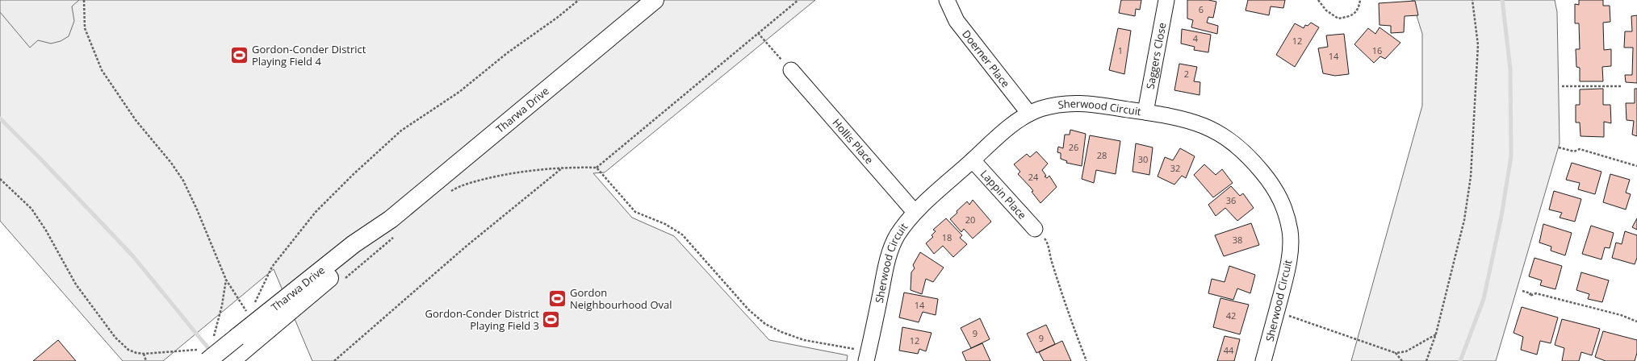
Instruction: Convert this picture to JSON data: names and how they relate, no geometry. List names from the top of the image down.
{
  "streets": {
    "main road": ["Tharwa Drive"],
    "street": [
      "Saggers Close",
      "Doerner Place",
      "Sherwood Circuit",
      "Hollis Place",
      "Lappin Place"
    ]
  },
  "crossings": [
    ["Saggers Close", "Sherwood Circuit"],
    ["Doerner Place", "Sherwood Circuit"],
    ["Sherwood Circuit", "Hollis Place"],
    ["Sherwood Circuit", "Lappin Place"]
  ],
  "places": {
    "sports": ["Gordon-Conder District Playing Field 4", "Gordon Neighbourhood Oval", "Gordon-Conder District Playing Field 3"]
  },
  "house_numbers": [
    "6",
    "4",
    "12",
    "1",
    "16",
    "14",
    "2",
    "26",
    "28",
    "30",
    "32",
    "24",
    "36",
    "20",
    "18",
    "38",
    "14",
    "42",
    "9",
    "9",
    "12",
    "44"
  ]
}
